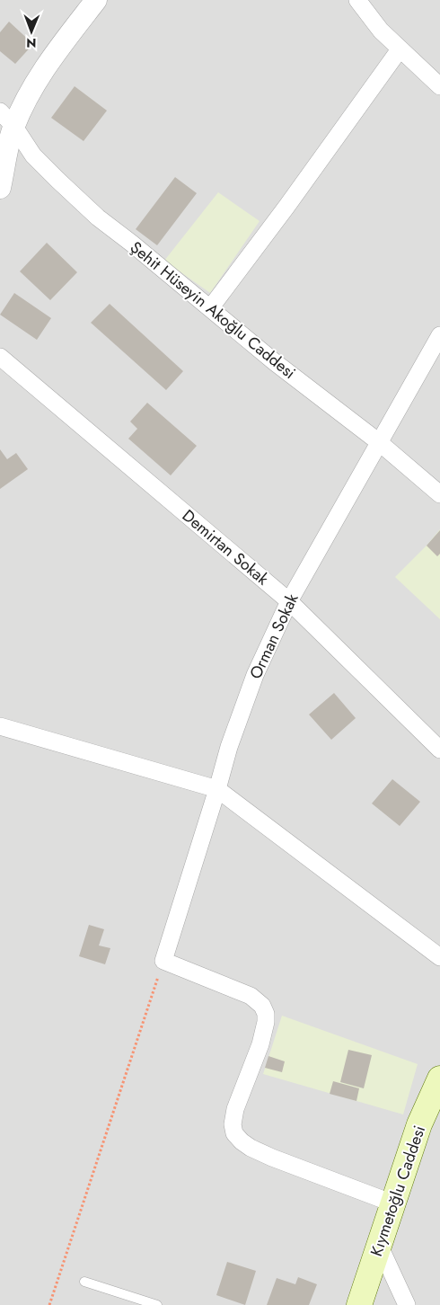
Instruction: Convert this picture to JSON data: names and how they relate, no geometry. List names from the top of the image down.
{
  "streets": {
    "main road": ["Kıymetoğlu Caddesi"],
    "street": ["Şehit Hüseyin Akoğlu Caddesi", "Demirtan Sokak", "Orman Sokak"]
  },
  "crossings": [
    ["Şehit Hüseyin Akoğlu Caddesi", "Orman Sokak"],
    ["Demirtan Sokak", "Orman Sokak"]
  ],
  "north": "bottom"
}
